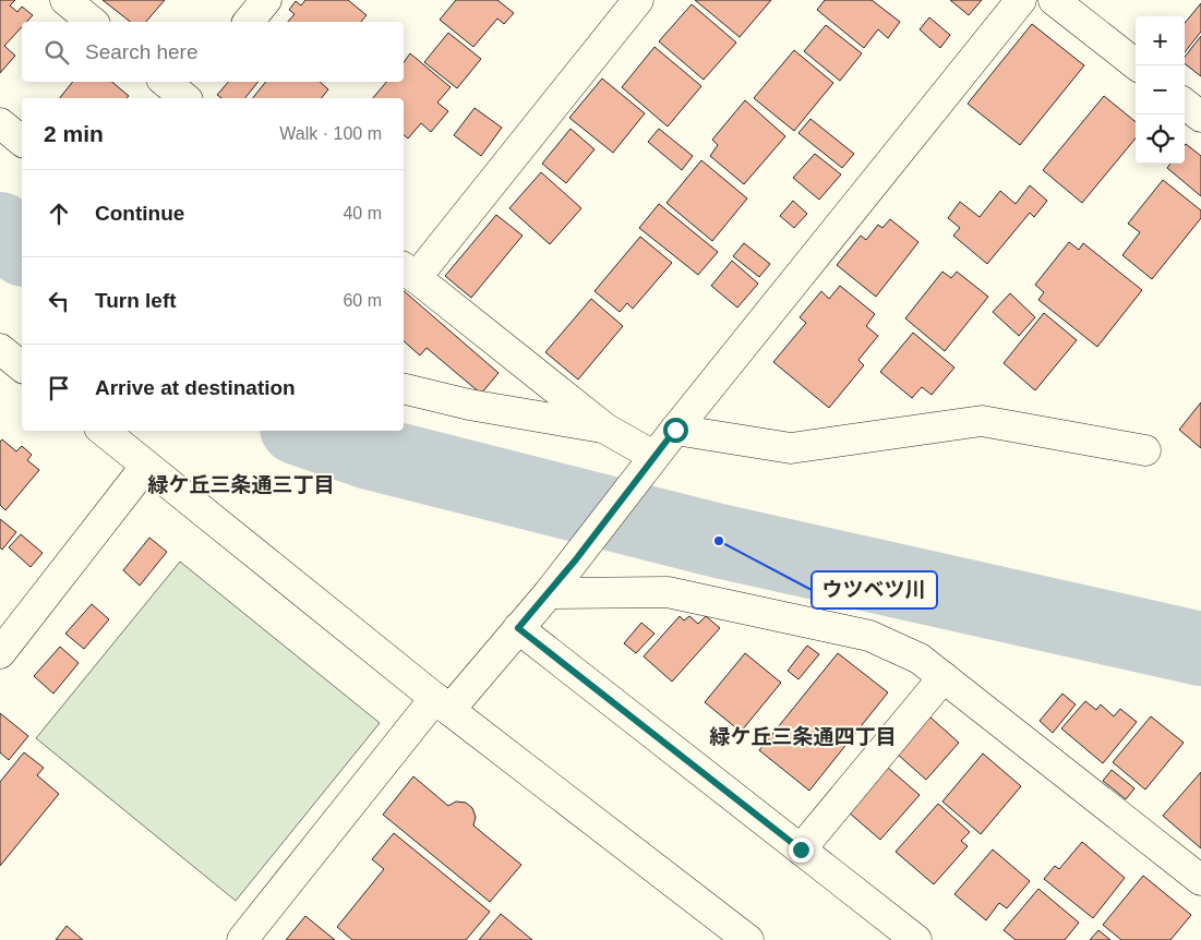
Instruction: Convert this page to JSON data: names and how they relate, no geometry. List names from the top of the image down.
{
  "districts": ["緑ケ丘三条通三丁目", "緑ケ丘三条通四丁目"],
  "places": ["ウツベツ川"],
  "page": {
    "map_buttons": ["+", "−"],
    "search": "Search here",
    "heading": ["2 min", "Walk · 100 m"],
    "list": [
      ["Continue", "40 m"],
      ["Turn left", "60 m"],
      "Arrive at destination"
    ]
  }
}
